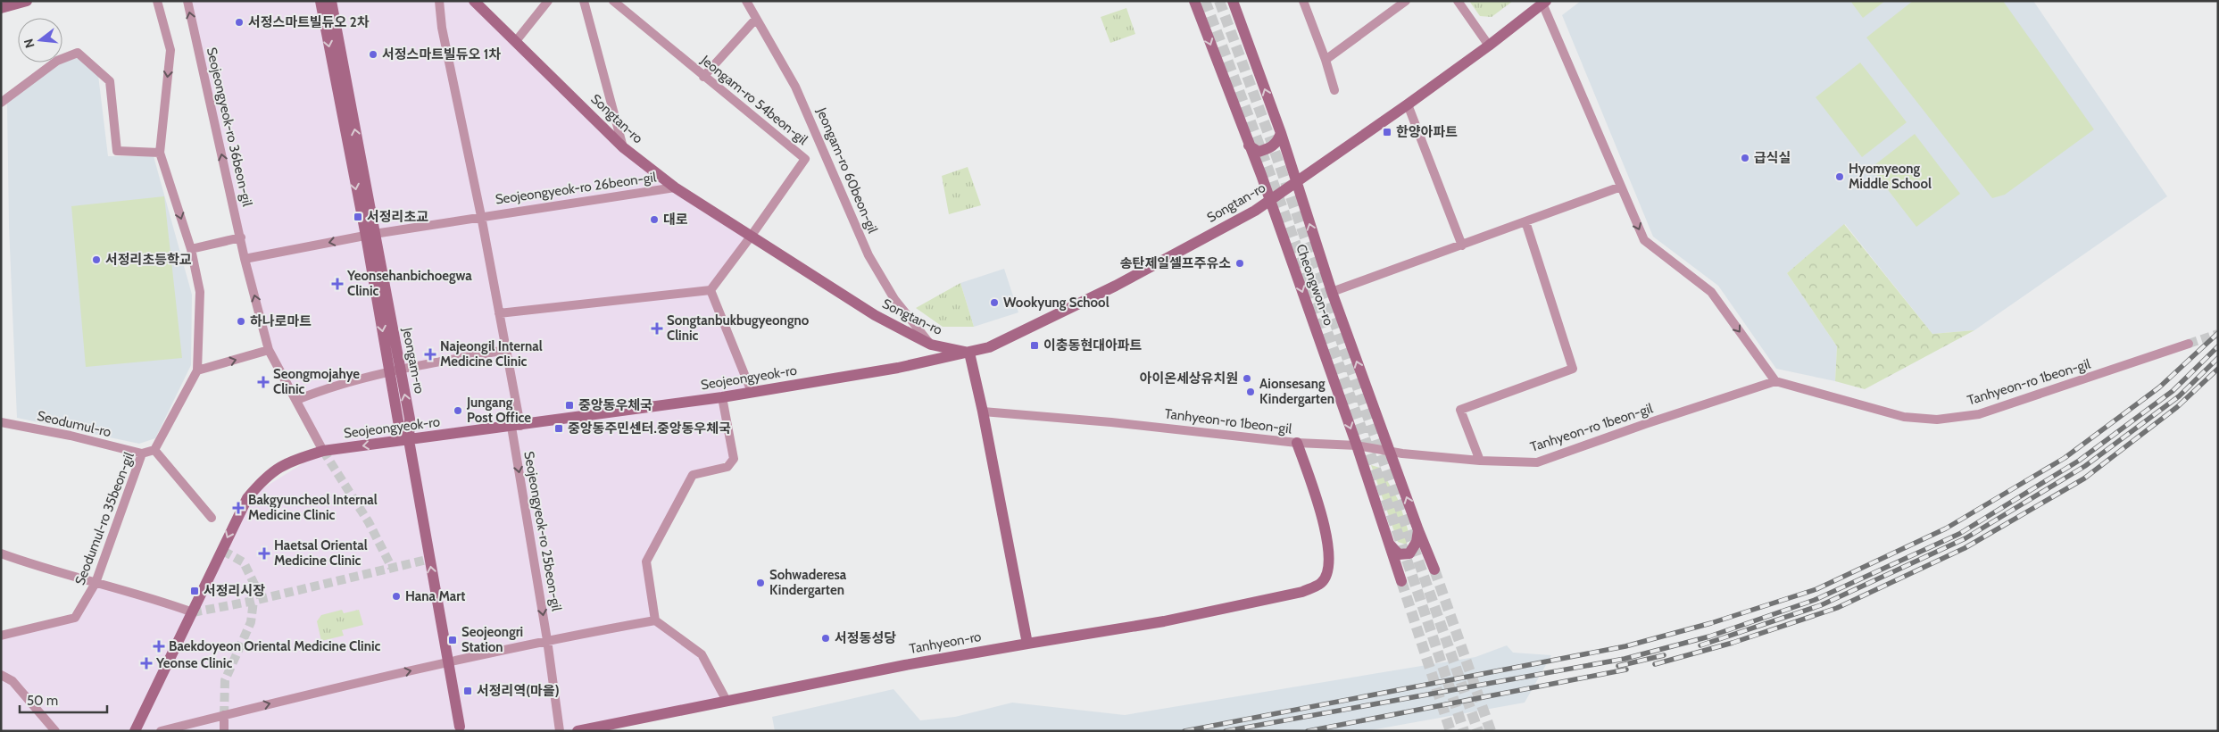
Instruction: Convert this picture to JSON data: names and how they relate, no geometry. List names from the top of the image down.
{
  "streets": {
    "street": [
      "Jeongam-ro 54beon-gil",
      "Songtan-ro",
      "Seojeongyeok-ro 36beon-gil",
      "Jeongam-ro 60beon-gil",
      "Seojeongyeok-ro 26beon-gil",
      "Cheongwon-ro",
      "Jeongam-ro",
      "Seojeongyeok-ro",
      "Tanhyeon-ro 1beon-gil",
      "Seodumul-ro",
      "Seodumul-ro 35beon-gil",
      "Seojeongyeok-ro 25beon-gil",
      "Tanhyeon-ro"
    ]
  },
  "crossings": [
    ["Jeongam-ro 54beon-gil", "Songtan-ro"],
    ["Songtan-ro", "Jeongam-ro 60beon-gil"],
    ["Songtan-ro", "Seojeongyeok-ro 26beon-gil"],
    ["Songtan-ro", "Cheongwon-ro"],
    ["Songtan-ro", "Seojeongyeok-ro"],
    ["Seojeongyeok-ro 36beon-gil", "Seojeongyeok-ro"],
    ["Seojeongyeok-ro 26beon-gil", "Jeongam-ro"],
    ["Seojeongyeok-ro 26beon-gil", "Seojeongyeok-ro"],
    ["Seojeongyeok-ro 26beon-gil", "Seojeongyeok-ro 25beon-gil"],
    ["Cheongwon-ro", "Tanhyeon-ro 1beon-gil"],
    ["Jeongam-ro", "Seojeongyeok-ro"],
    ["Seojeongyeok-ro", "Seojeongyeok-ro 25beon-gil"],
    ["Tanhyeon-ro 1beon-gil", "Tanhyeon-ro"],
    ["Seodumul-ro", "Seodumul-ro 35beon-gil"]
  ],
  "one_way": ["Seojeongyeok-ro 36beon-gil", "Seojeongyeok-ro 25beon-gil"],
  "places": {
    "other": [
      "서정스마트빌듀오 2차",
      "서정스마트빌듀오 1차",
      "급식실",
      "Hyomyeong Middle School",
      "대로",
      "서정리초등학교",
      "송탄제일셀프주유소",
      "Wookyung School",
      "하나로마트",
      "아이온세상유치원",
      "Aionsesang Kindergarten",
      "Jungang Post Office",
      "Sohwaderesa Kindergarten",
      "Hana Mart",
      "서정동성당"
    ],
    "transit": [
      "한양아파트",
      "서정리초교",
      "이충동현대아파트",
      "중앙동우체국",
      "중앙동주민센터.중앙동우체국",
      "서정리시장",
      "Seojeongri Station",
      "서정리역(마을)"
    ],
    "health": [
      "Yeonsehanbichoegwa Clinic",
      "Songtanbukbugyeongno Clinic",
      "Najeongil Internal Medicine Clinic",
      "Seongmojahye Clinic",
      "Bakgyuncheol Internal Medicine Clinic",
      "Haetsal Oriental Medicine Clinic",
      "Baekdoyeon Oriental Medicine Clinic",
      "Yeonse Clinic"
    ]
  },
  "scale_bar": "50 m",
  "north": "left"
}
